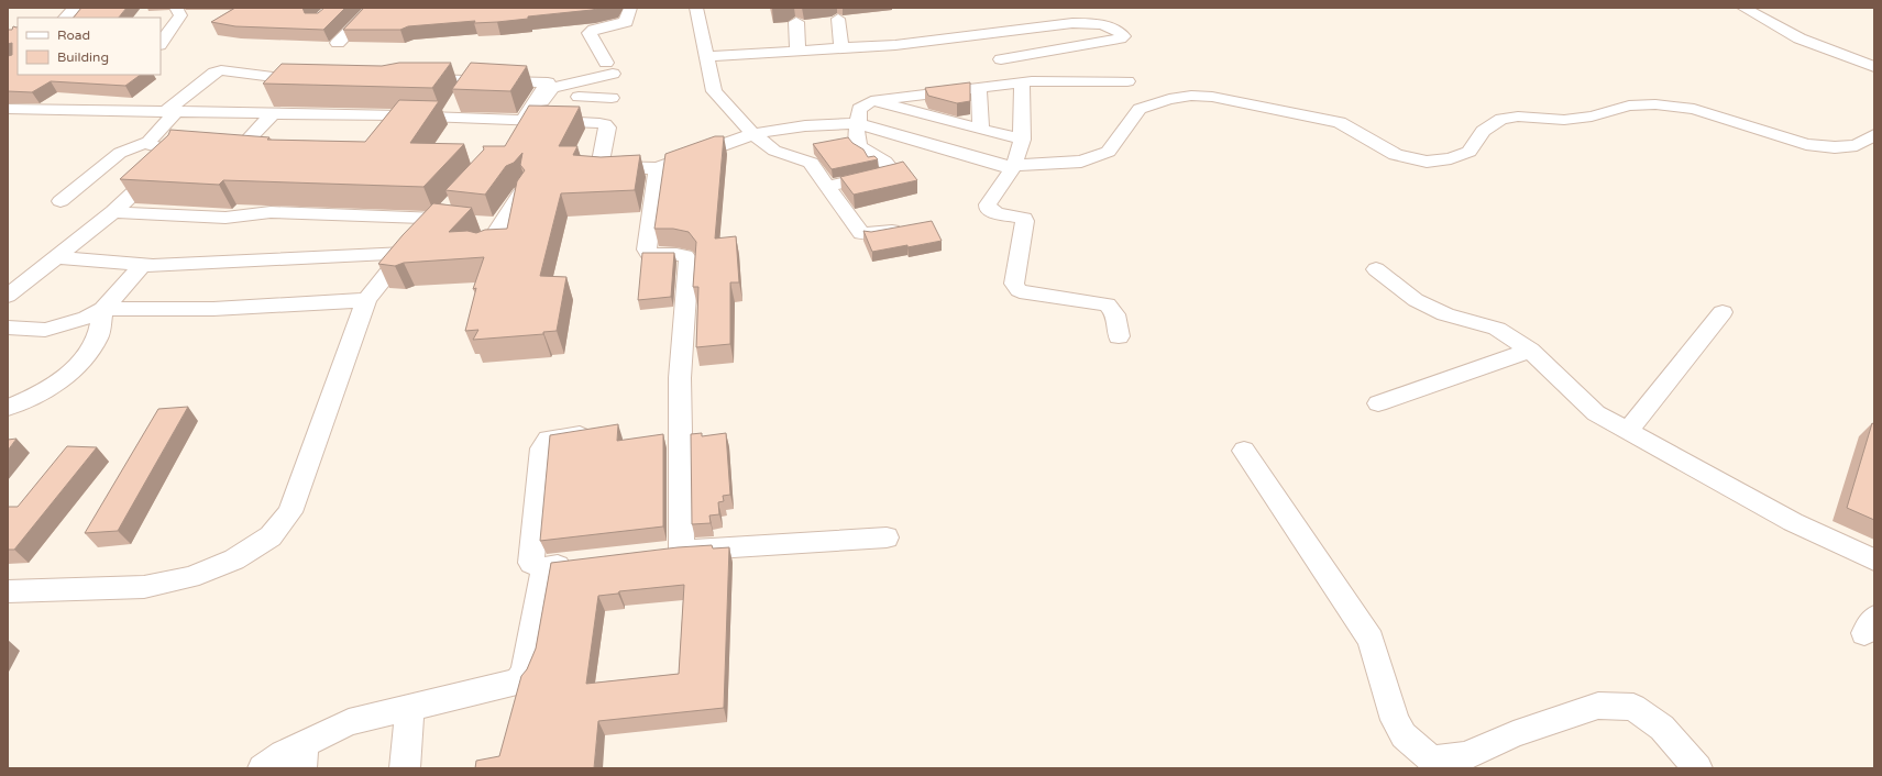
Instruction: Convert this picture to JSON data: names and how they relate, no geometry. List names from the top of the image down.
{
  "legend": ["Road", "Building"]
}
